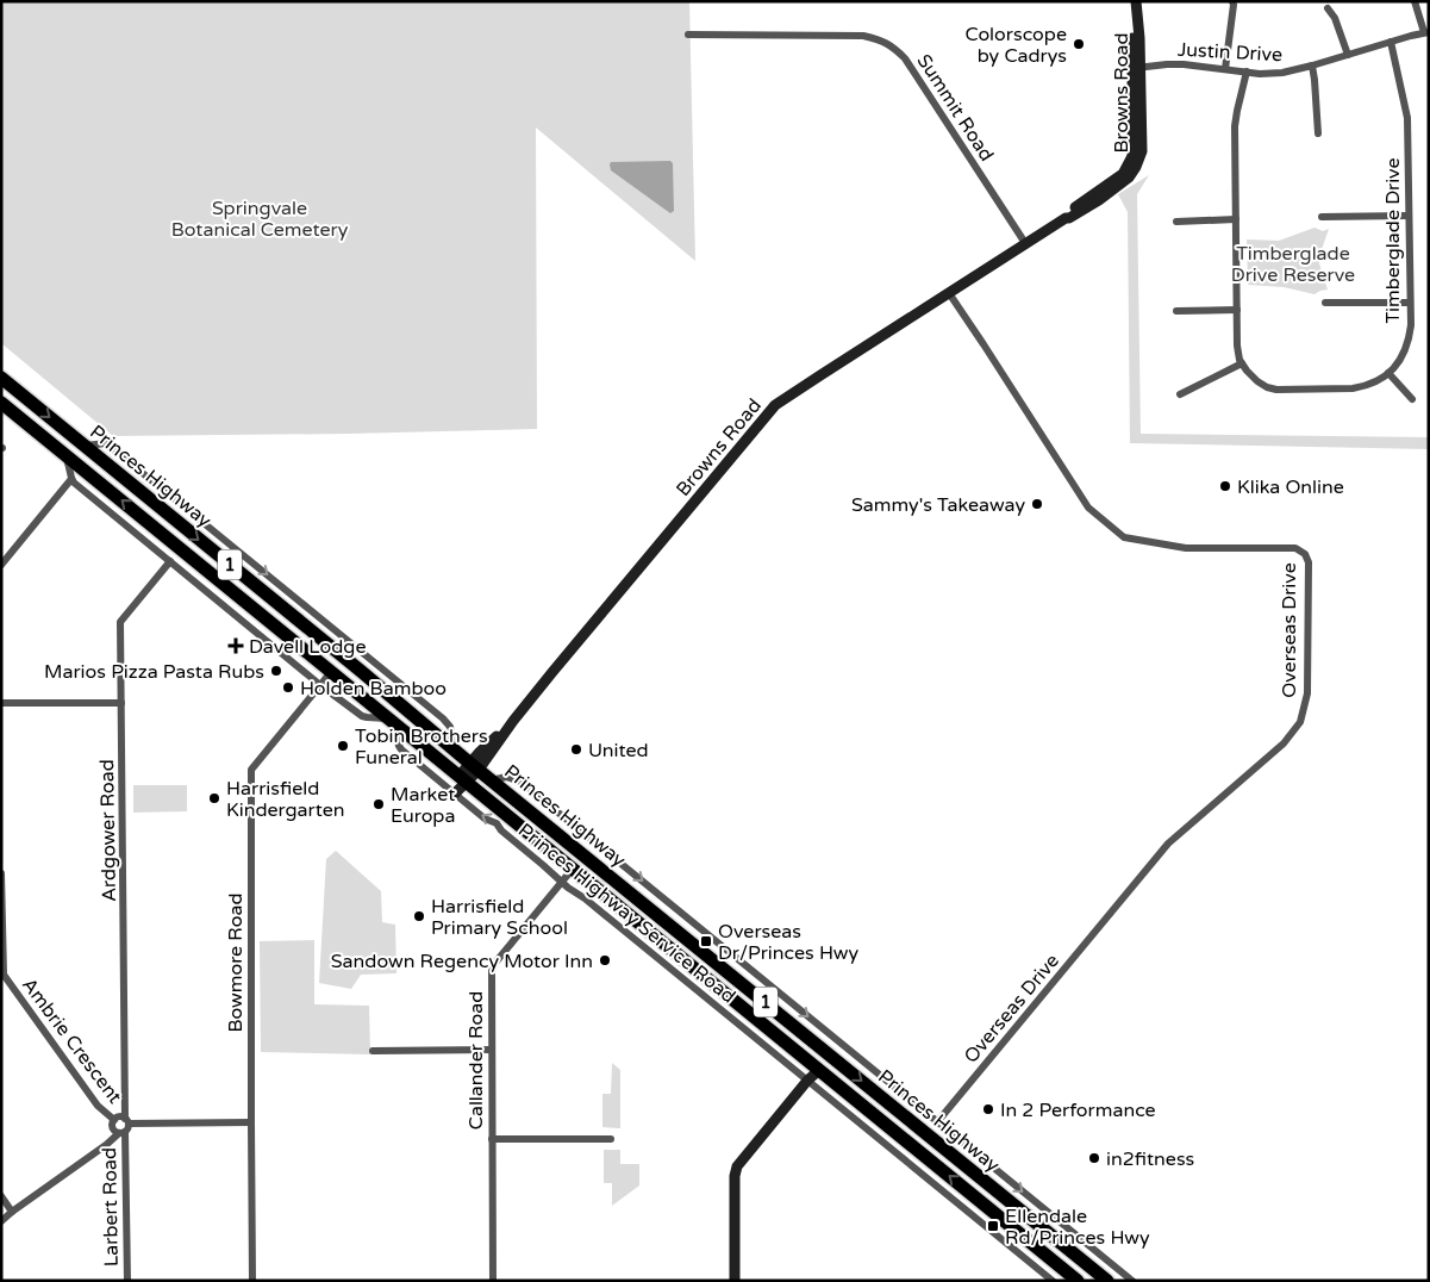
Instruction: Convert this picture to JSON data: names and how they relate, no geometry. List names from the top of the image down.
{
  "streets": {
    "highway": ["Princes Highway", "1"],
    "street": [
      "Justin Drive",
      "Browns Road",
      "Summit Road",
      "Timberglade Drive",
      "Overseas Drive",
      "Ardgower Road",
      "Princes Highway Service Road",
      "Bowmore Road",
      "Ambrie Crescent",
      "Callander Road",
      "Larbert Road"
    ]
  },
  "crossings": [
    ["Justin Drive", "Browns Road"],
    ["Justin Drive", "Timberglade Drive"],
    ["Browns Road", "Summit Road"],
    ["Browns Road", "Princes Highway"],
    ["Browns Road", "Overseas Drive"],
    ["Browns Road", "Princes Highway Service Road"],
    ["Princes Highway", "Princes Highway Service Road"],
    ["Princes Highway", "Bowmore Road"],
    ["Princes Highway", "Callander Road"],
    ["Overseas Drive", "Princes Highway Service Road"],
    ["Ardgower Road", "Ambrie Crescent"],
    ["Ardgower Road", "Larbert Road"],
    ["Princes Highway Service Road", "Callander Road"],
    ["Ambrie Crescent", "Larbert Road"]
  ],
  "parks": ["Springvale Botanical Cemetery", "Timberglade Drive Reserve"],
  "places": {
    "other": [
      "Colorscope by Cadrys",
      "Klika Online",
      "Sammy's Takeaway",
      "Marios Pizza Pasta Rubs",
      "Holden Bamboo",
      "Tobin Brothers Funeral",
      "United",
      "Harrisfield Kindergarten",
      "Market Europa",
      "Harrisfield Primary School",
      "Sandown Regency Motor Inn",
      "In 2 Performance",
      "in2fitness"
    ],
    "health": ["Davell Lodge"],
    "transit": ["Overseas Dr/Princes Hwy", "Ellendale Rd/Princes Hwy"]
  }
}
